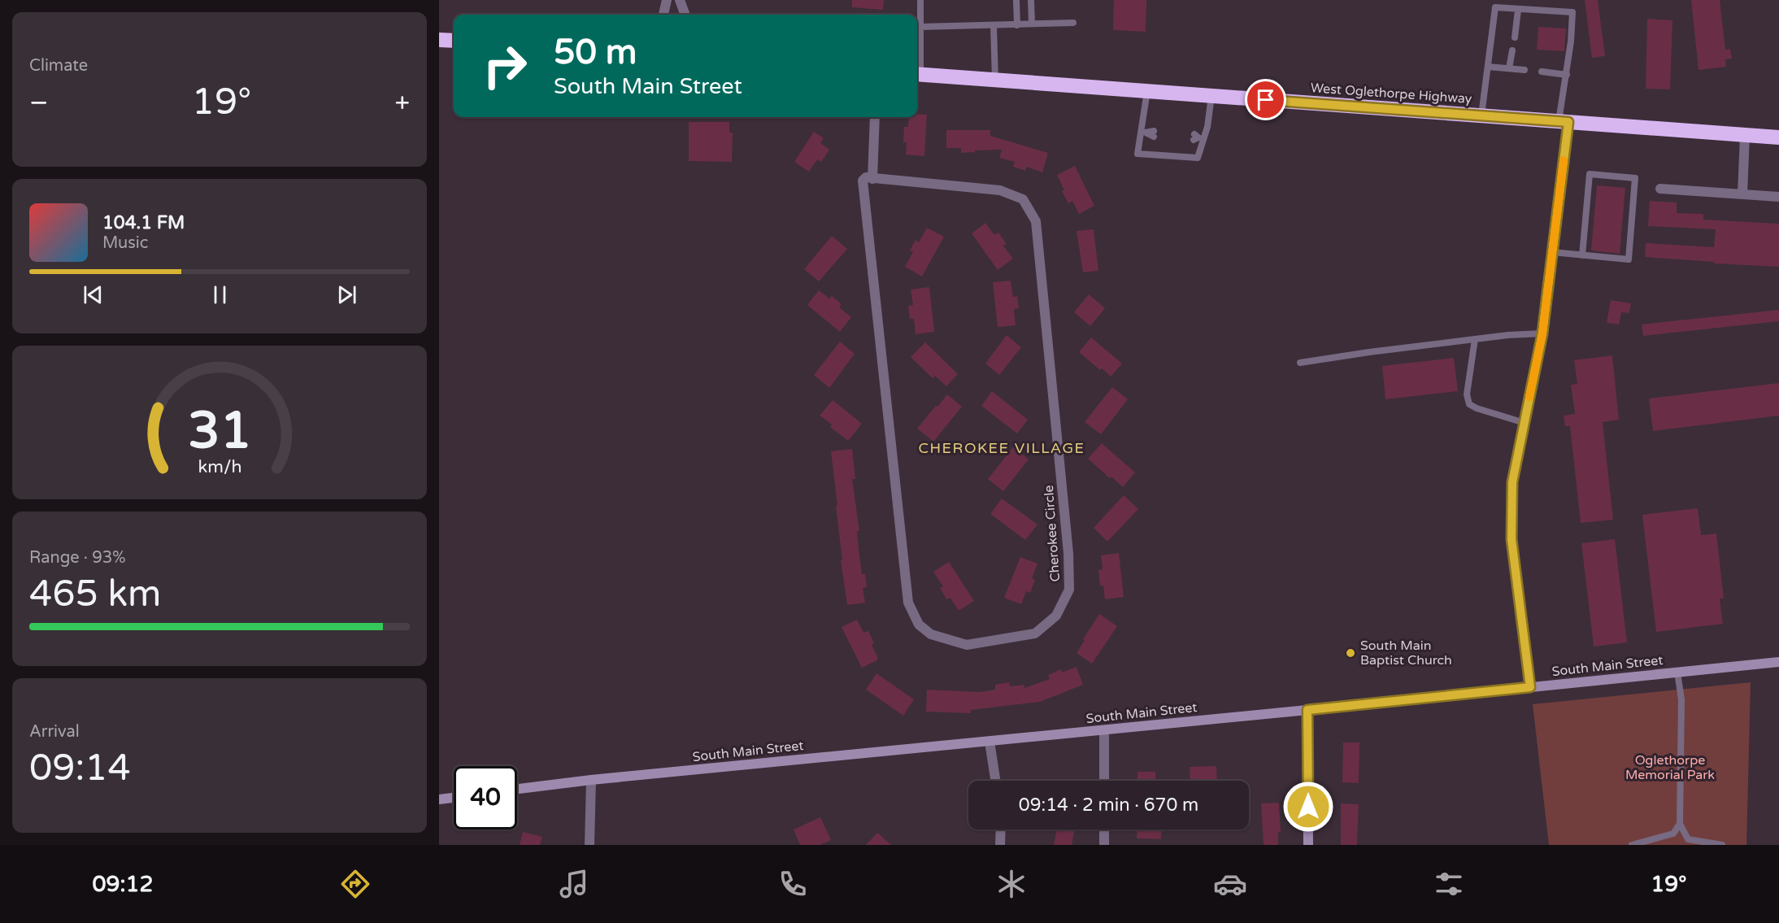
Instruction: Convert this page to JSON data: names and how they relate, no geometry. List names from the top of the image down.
{
  "streets": {
    "highway": ["West Oglethorpe Highway"],
    "street": ["Cherokee Circle", "South Main Street"]
  },
  "districts": ["CHEROKEE VILLAGE"],
  "parks": ["Oglethorpe Memorial Park"],
  "places": ["South Main Baptist Church"],
  "page": {
    "tile": [
      "Climate",
      ["Range · 93%", "465 km"],
      ["Arrival", "09:14"]
    ],
    "turn": ["50 m", "South Main Street"],
    "heat": ["−", "19°", "+"],
    "song": ["104.1 FM", "Music"],
    "limit": "40",
    "trip": "09:14 · 2 min · 670 m",
    "tabs": ["09:12", "19°"],
    "gauge": ["31", "km/h"]
  }
}
